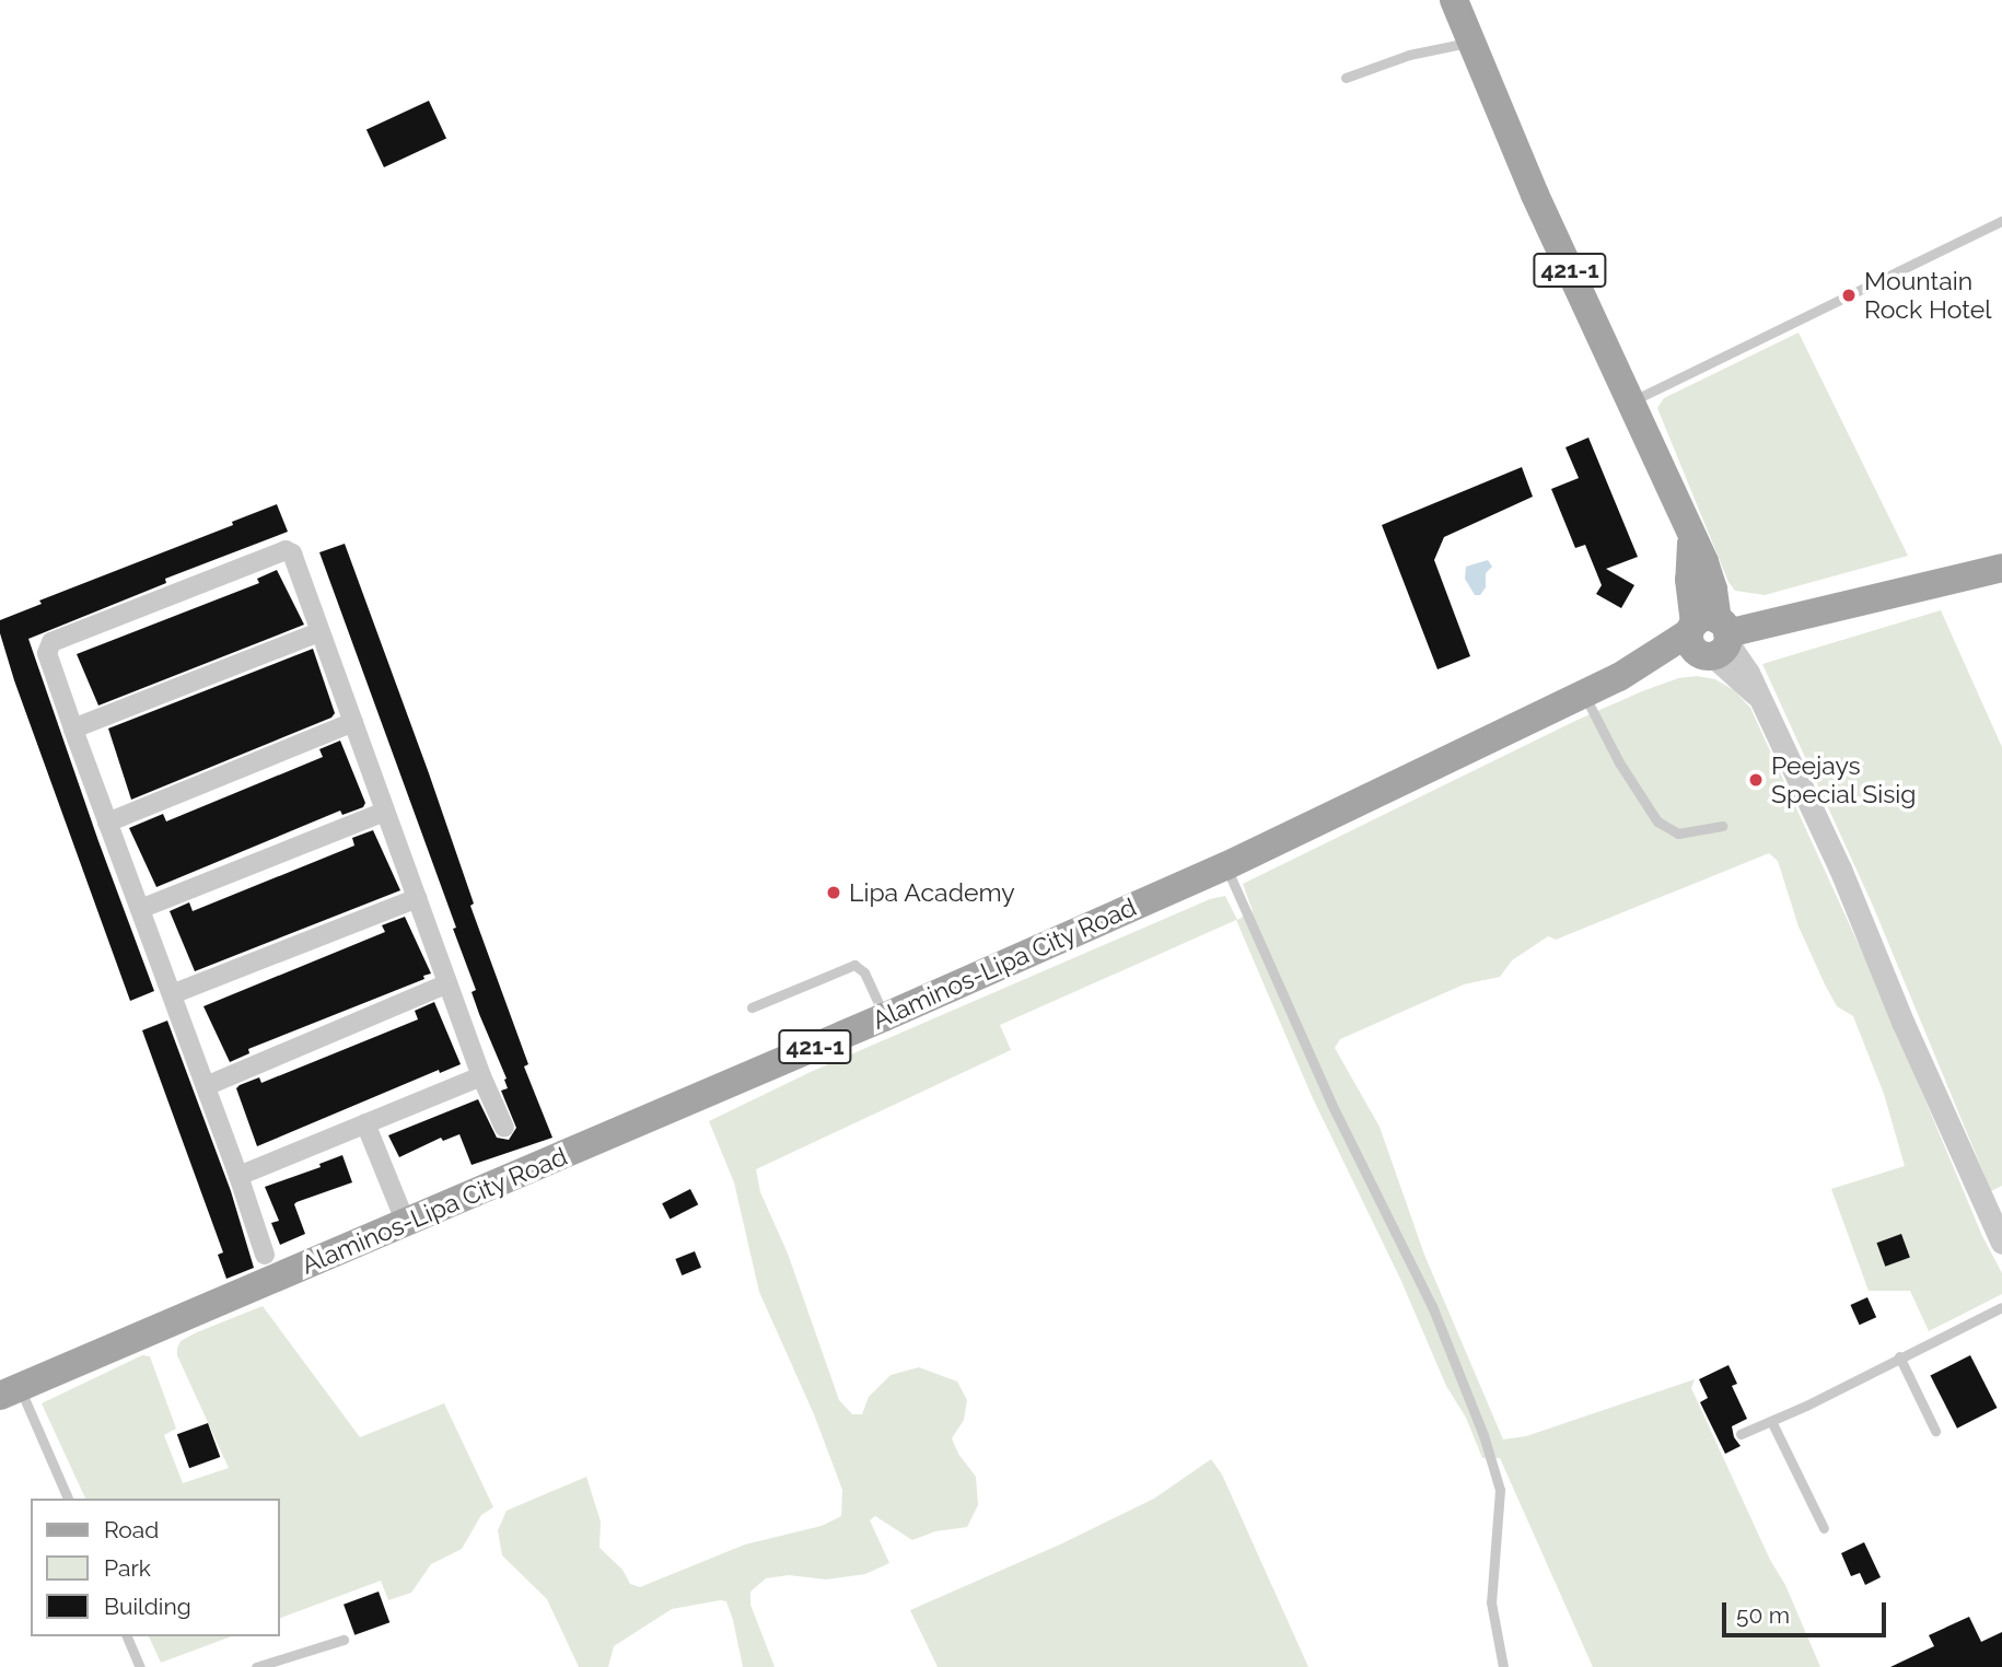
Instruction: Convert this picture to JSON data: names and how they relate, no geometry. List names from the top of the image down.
{
  "streets": {
    "main road": ["421-1", "Alaminos-Lipa City Road"]
  },
  "crossings": [
    ["421-1", "Alaminos-Lipa City Road"]
  ],
  "places": ["Mountain Rock Hotel", "Peejays Special Sisig", "Lipa Academy"],
  "legend": ["Road", "Park", "Building"],
  "scale_bar": "50 m"
}
